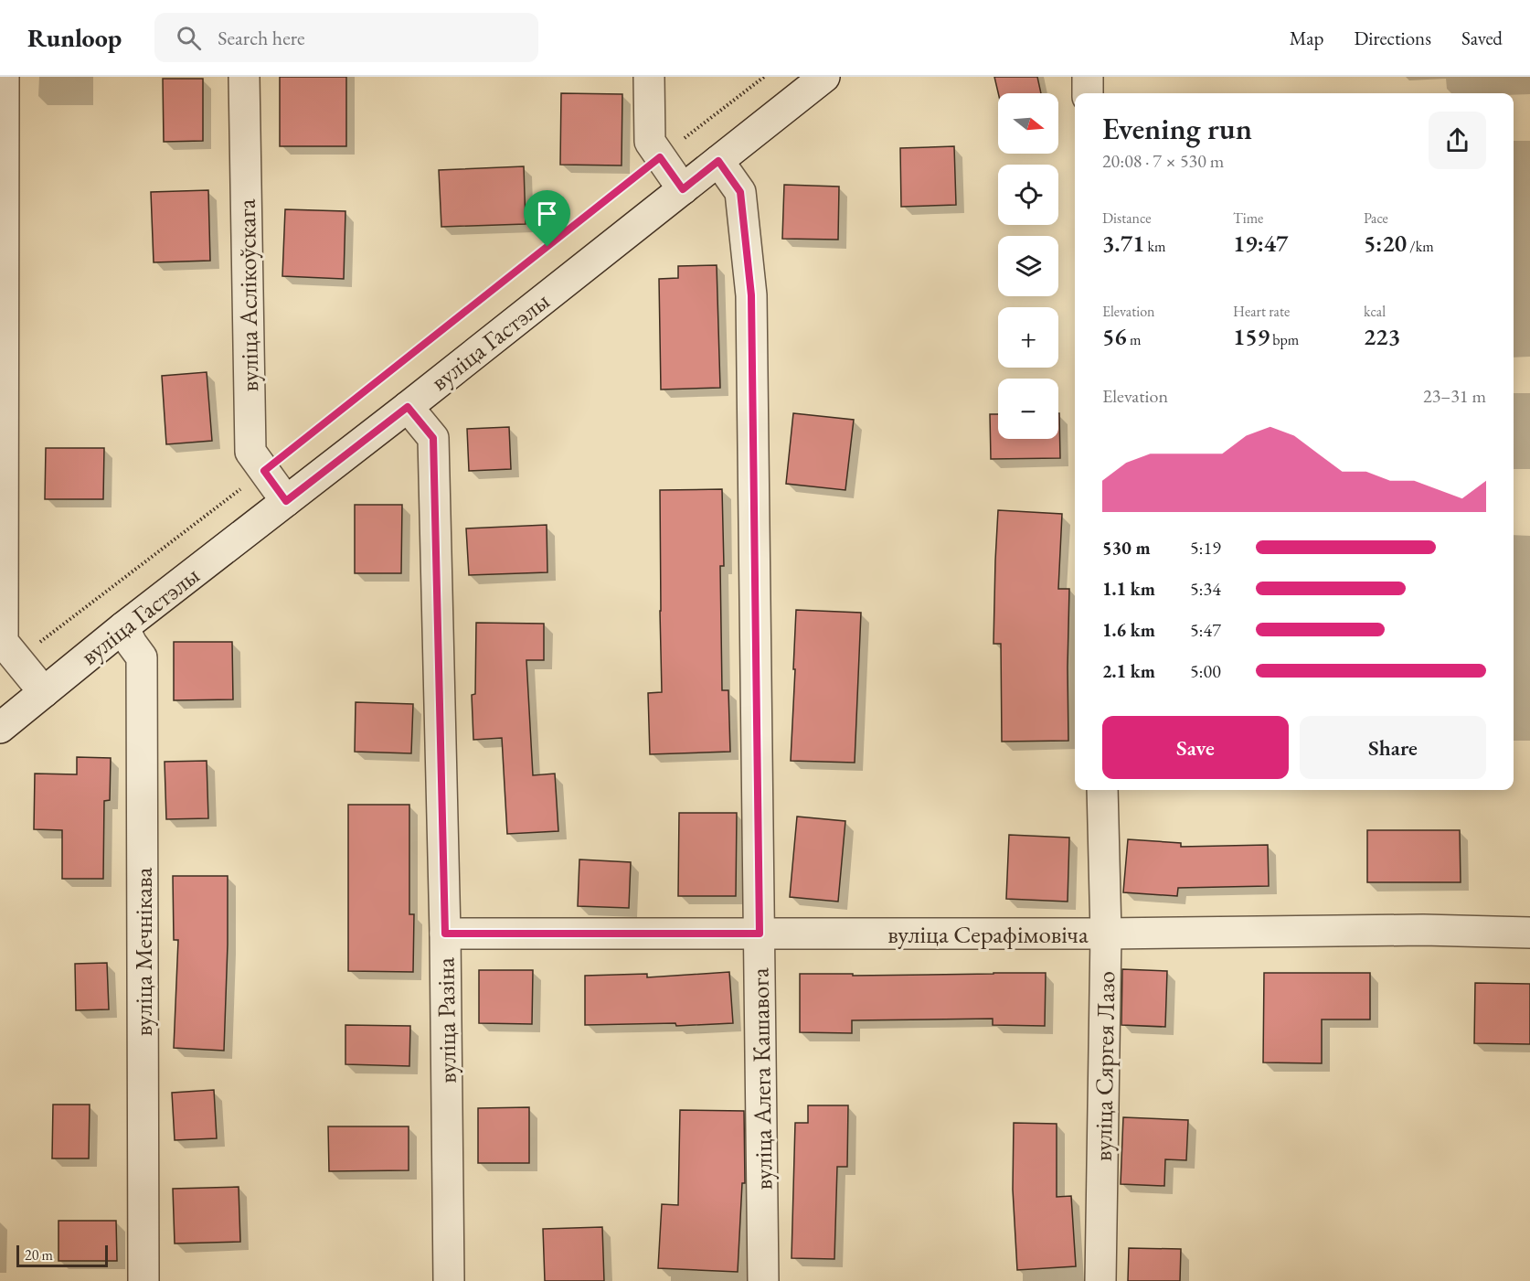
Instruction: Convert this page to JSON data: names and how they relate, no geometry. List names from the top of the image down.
{
  "streets": {
    "street": [
      "вуліца Аслікоўскага",
      "вуліца Гастэлы",
      "вуліца Серафімовіча",
      "вуліца Мечнікава",
      "вуліца Разіна",
      "вуліца Сяргея Лазо",
      "вуліца Алега Кашавога"
    ]
  },
  "crossings": [
    ["вуліца Аслікоўскага", "вуліца Гастэлы"],
    ["вуліца Гастэлы", "вуліца Мечнікава"],
    ["вуліца Гастэлы", "вуліца Разіна"],
    ["вуліца Гастэлы", "вуліца Алега Кашавога"],
    ["вуліца Серафімовіча", "вуліца Разіна"],
    ["вуліца Серафімовіча", "вуліца Сяргея Лазо"],
    ["вуліца Серафімовіча", "вуліца Алега Кашавога"]
  ],
  "scale_bar": "20 m",
  "north": "right",
  "page": {
    "header": "Runloop",
    "search": "Search here",
    "nav": ["Map", "Directions", "Saved"],
    "map_buttons": ["+", "−"],
    "heading": ["Evening run", "20:08 · 7 × 530 m"],
    "stats": [
      ["Distance", "3.71 km"],
      ["Time", "19:47"],
      ["Pace", "5:20 /km"],
      ["Elevation", "56 m"],
      ["Heart rate", "159 bpm"],
      ["kcal", "223"]
    ],
    "chart": ["Elevation", "23–31 m"],
    "list": [
      {
        "name": "530 m",
        "note": "5:19"
      },
      {
        "name": "1.1 km",
        "note": "5:34"
      },
      {
        "name": "1.6 km",
        "note": "5:47"
      },
      {
        "name": "2.1 km",
        "note": "5:00"
      }
    ],
    "buttons": ["Save", "Share"],
    "scale": "20 m"
  }
}
